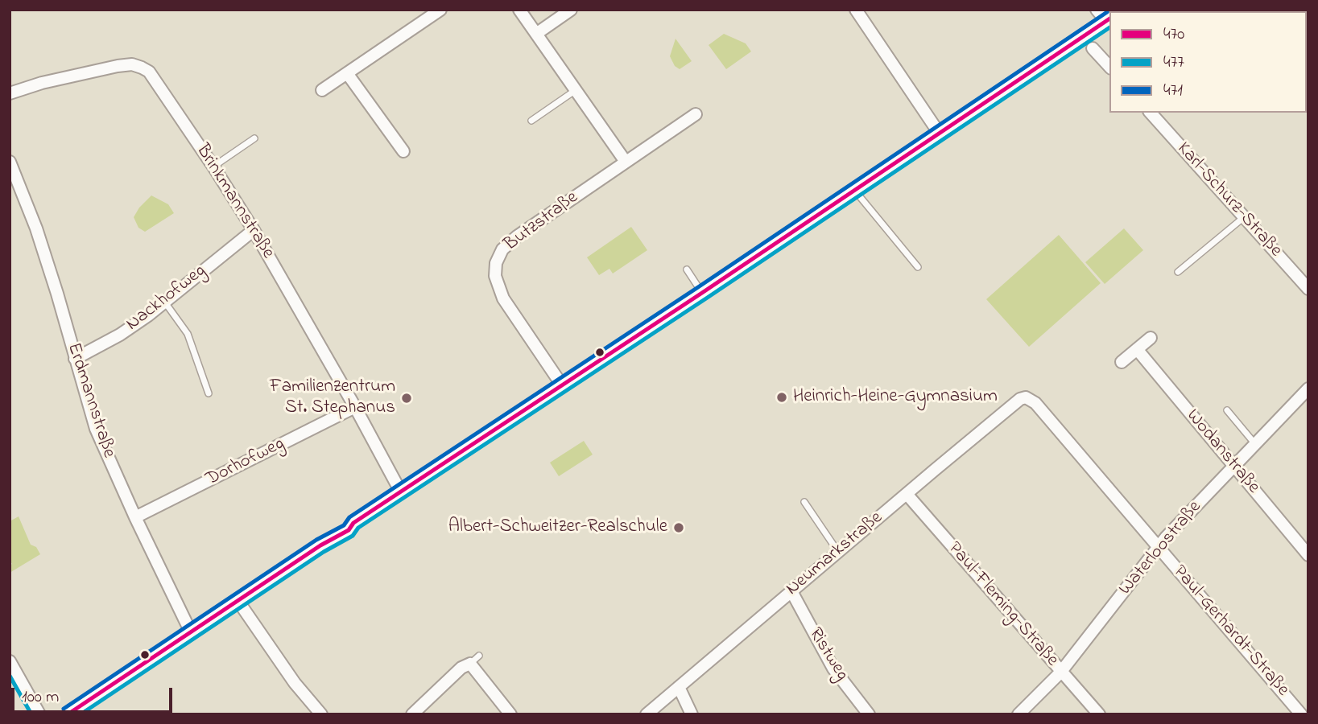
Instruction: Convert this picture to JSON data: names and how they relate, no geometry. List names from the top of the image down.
{
  "streets": {
    "street": [
      "Karl-Schurz-Straße",
      "Brinkmannstraße",
      "Butzstraße",
      "Nackhofweg",
      "Erdmannstraße",
      "Wodanstraße",
      "Dorhofweg",
      "Waterloostraße",
      "Neumarkstraße",
      "Paul-Fleming-Straße",
      "Paul-Gerhardt-Straße",
      "Ristweg"
    ]
  },
  "crossings": [
    ["Brinkmannstraße", "Nackhofweg"],
    ["Brinkmannstraße", "Dorhofweg"],
    ["Nackhofweg", "Erdmannstraße"],
    ["Erdmannstraße", "Dorhofweg"],
    ["Wodanstraße", "Waterloostraße"],
    ["Waterloostraße", "Paul-Fleming-Straße"],
    ["Waterloostraße", "Paul-Gerhardt-Straße"],
    ["Neumarkstraße", "Paul-Fleming-Straße"],
    ["Neumarkstraße", "Paul-Gerhardt-Straße"],
    ["Neumarkstraße", "Ristweg"]
  ],
  "places": ["Heinrich-Heine-Gymnasium", "Familienzentrum St. Stephanus", "Albert-Schweitzer-Realschule"],
  "lines": ["transit line 471", "transit line 470", "transit line 477"],
  "legend": ["470", "477", "471"],
  "scale_bar": "100 m"
}
